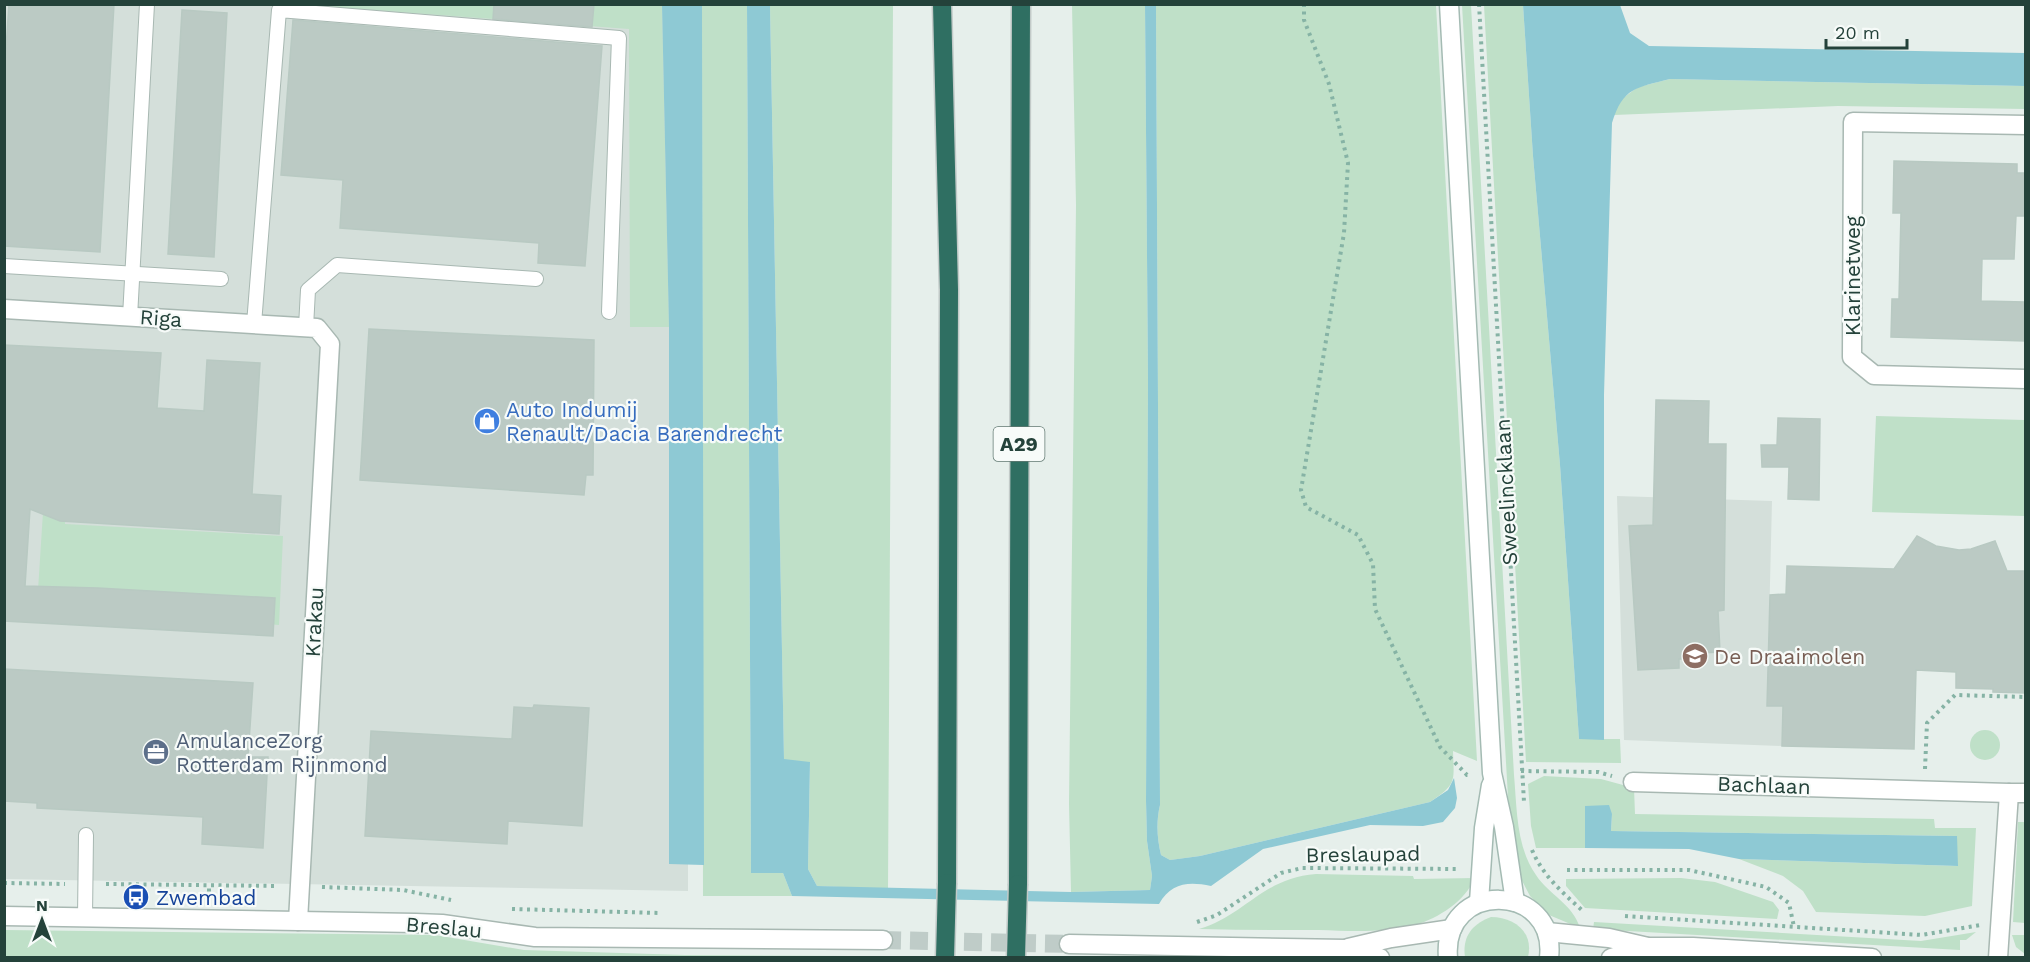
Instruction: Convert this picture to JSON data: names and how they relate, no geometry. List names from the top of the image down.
{
  "streets": {
    "highway": ["A29"],
    "street": [
      "Klarinetweg",
      "Riga",
      "Sweelincklaan",
      "Krakau",
      "Bachlaan",
      "Breslau"
    ],
    "path": ["Breslaupad"]
  },
  "crossings": [
    ["Riga", "Krakau"],
    ["Krakau", "Breslau"]
  ],
  "places": {
    "shop": ["Auto Indumij Renault/Dacia Barendrecht"],
    "school or university": ["De Draaimolen"],
    "office": ["AmulanceZorg Rotterdam Rijnmond"],
    "bus stop": ["Zwembad"]
  },
  "scale_bar": "20 m",
  "north": "top"
}
